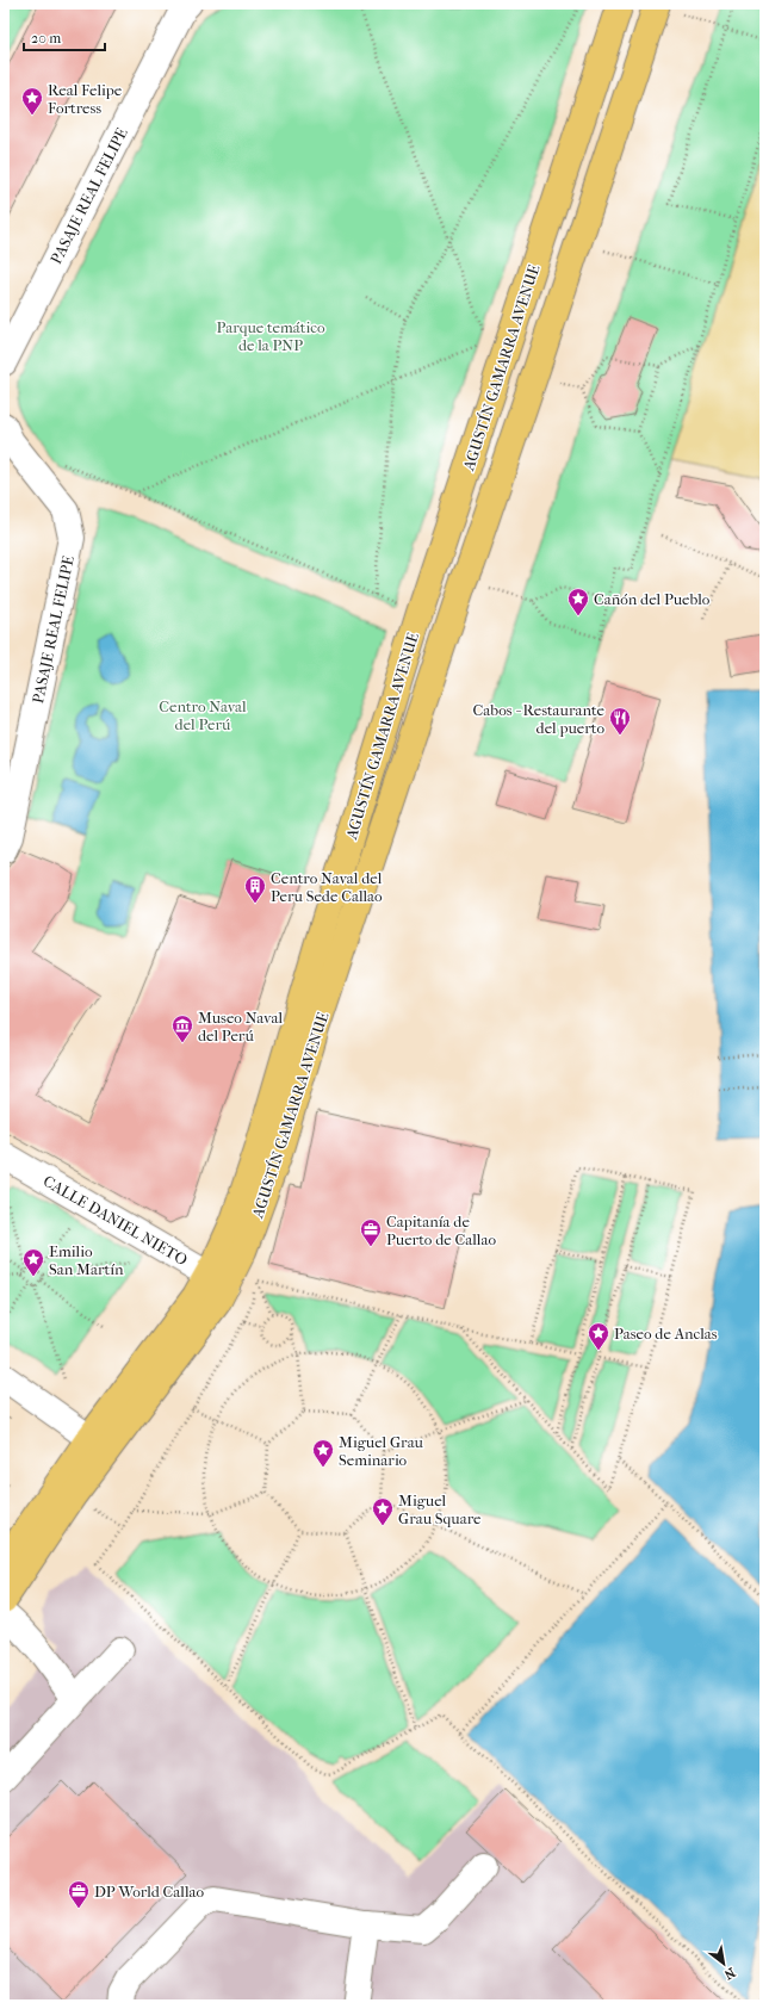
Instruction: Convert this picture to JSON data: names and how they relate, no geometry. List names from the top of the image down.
{
  "streets": {
    "main road": ["AGUSTÍN GAMARRA AVENUE"],
    "street": ["PASAJE REAL FELIPE", "CALLE DANIEL NIETO"]
  },
  "crossings": [
    ["AGUSTÍN GAMARRA AVENUE", "CALLE DANIEL NIETO"]
  ],
  "parks": ["Parque temático de la PNP", "Centro Naval del Perú"],
  "places": {
    "place": [
      "Real Felipe Fortress",
      "Cañón del Pueblo",
      "Emilio San Martín",
      "Paseo de Anclas",
      "Miguel Grau Seminario",
      "Miguel Grau Square"
    ],
    "restaurant": ["Cabos - Restaurante del puerto"],
    "building": ["Centro Naval del Peru Sede Callao"],
    "museum": ["Museo Naval del Perú"],
    "office": ["Capitanía de Puerto de Callao", "DP World Callao"]
  },
  "scale_bar": "20 m",
  "north": "bottom right"
}
